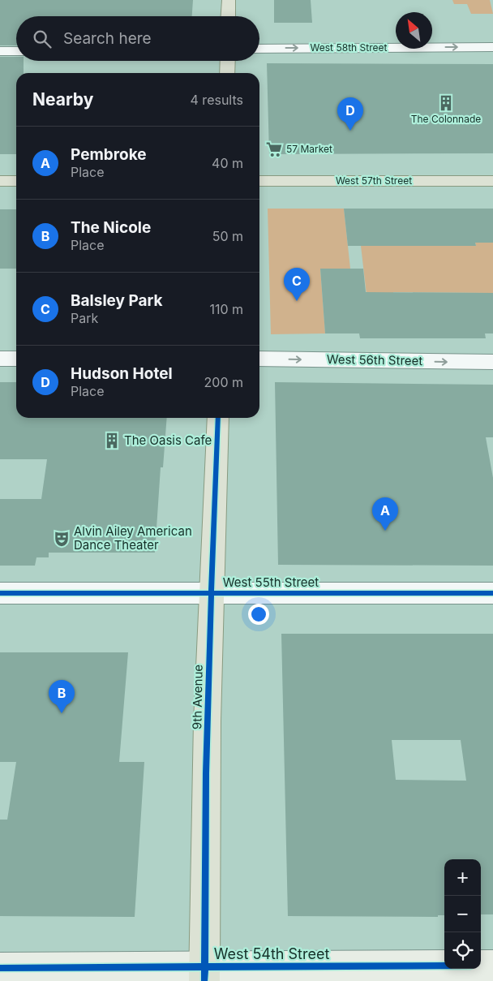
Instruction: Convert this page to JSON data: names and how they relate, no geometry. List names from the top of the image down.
{
  "streets": {
    "main road": ["West 57th Street", "9th Avenue", "West 54th Street"],
    "street": ["West 58th Street", "West 56th Street", "West 55th Street"]
  },
  "crossings": [
    ["West 55th Street", "9th Avenue"],
    ["9th Avenue", "West 54th Street"]
  ],
  "one_way": ["West 58th Street", "West 56th Street"],
  "places": {
    "building": ["The Colonnade", "The Oasis Cafe"],
    "supermarket": ["57 Market"],
    "theatre": ["Alvin Ailey American Dance Theater"]
  },
  "north": "top left",
  "page": {
    "search": "Search here",
    "heading": ["Nearby", "4 results"],
    "pins": [
      "D",
      "C",
      "A",
      "B"
    ],
    "list": [
      {
        "mark": "A",
        "name": "Pembroke",
        "note": "Place",
        "value": "40 m"
      },
      {
        "mark": "B",
        "name": "The Nicole",
        "note": "Place",
        "value": "50 m"
      },
      {
        "mark": "C",
        "name": "Balsley Park",
        "note": "Park",
        "value": "110 m"
      },
      {
        "mark": "D",
        "name": "Hudson Hotel",
        "note": "Place",
        "value": "200 m"
      }
    ],
    "map_buttons": ["+", "−"]
  }
}
